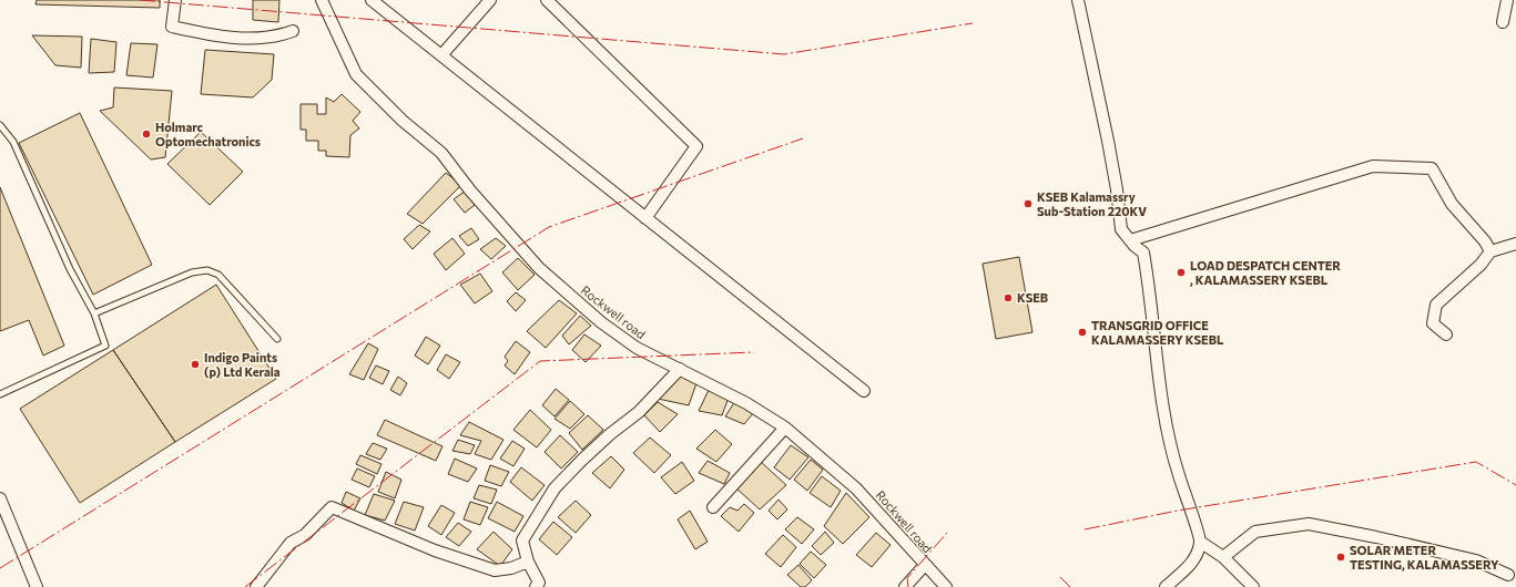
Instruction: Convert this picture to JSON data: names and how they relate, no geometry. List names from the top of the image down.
{
  "streets": {
    "street": ["Rockwell road"]
  },
  "places": [
    "Holmarc Optomechatronics",
    "KSEB Kalamassry Sub-Station 220KV",
    "LOAD DESPATCH CENTER , KALAMASSERY KSEBL",
    "KSEB",
    "TRANSGRID OFFICE KALAMASSERY KSEBL",
    "Indigo Paints (p) Ltd Kerala",
    "SOLAR METER TESTING, KALAMASSERY"
  ]
}
